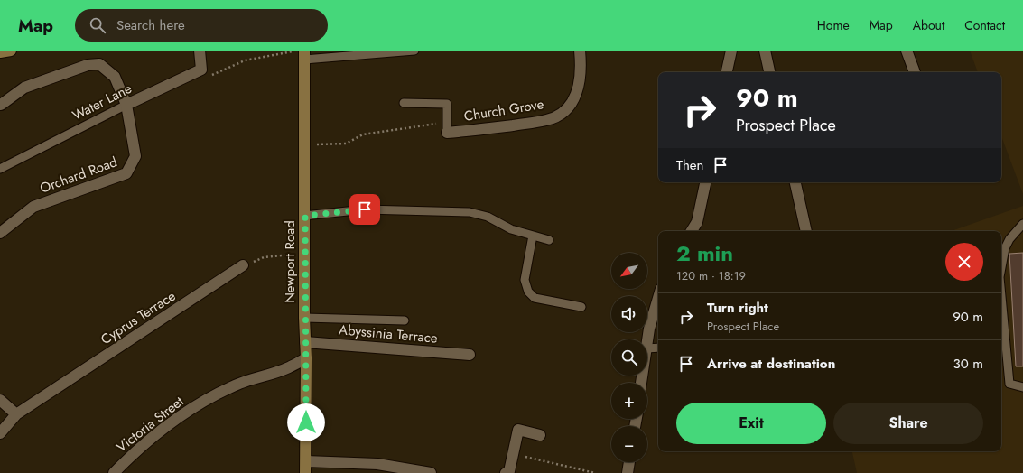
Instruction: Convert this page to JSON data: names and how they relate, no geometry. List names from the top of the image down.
{
  "streets": {
    "street": [
      "Water Lane",
      "Church Grove",
      "Orchard Road",
      "Newport Road",
      "Cyprus Terrace",
      "Abyssinia Terrace",
      "Victoria Street"
    ]
  },
  "crossings": [
    ["Water Lane", "Orchard Road"],
    ["Newport Road", "Abyssinia Terrace"],
    ["Newport Road", "Victoria Street"]
  ],
  "north": "bottom left",
  "page": {
    "header": "Map",
    "search": "Search here",
    "nav": [
      "Home",
      "Map",
      "About",
      "Contact"
    ],
    "turn": ["90 m", "Prospect Place"],
    "then": "Then",
    "heading": ["2 min", "120 m · 18:19"],
    "map_buttons": ["+", "−"],
    "list": [
      {
        "name": "Turn right",
        "note": "Prospect Place",
        "value": "90 m"
      },
      {
        "name": "Arrive at destination",
        "value": "30 m"
      }
    ],
    "buttons": ["Exit", "Share"]
  }
}
